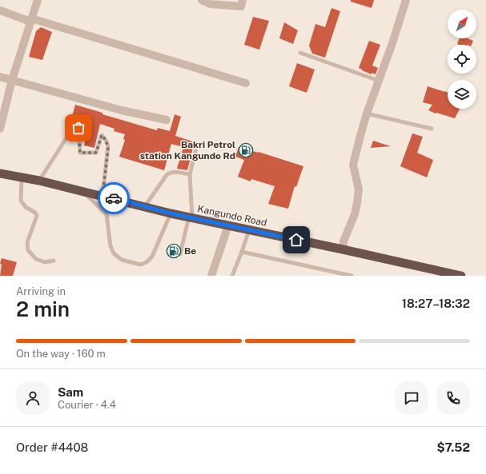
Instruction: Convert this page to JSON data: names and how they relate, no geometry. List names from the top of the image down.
{
  "streets": {
    "highway": ["Kangundo Road"]
  },
  "places": {
    "fuel station": ["Bakri Petrol station Kangundo Rd", "Be"]
  },
  "north": "top right",
  "page": {
    "heading": ["2 min", "Arriving in", "18:27–18:32"],
    "panel": [
      "Sam",
      "Courier · 4.4",
      "Order #4408",
      "$7.52"
    ],
    "bar": "On the way · 160 m"
  }
}
